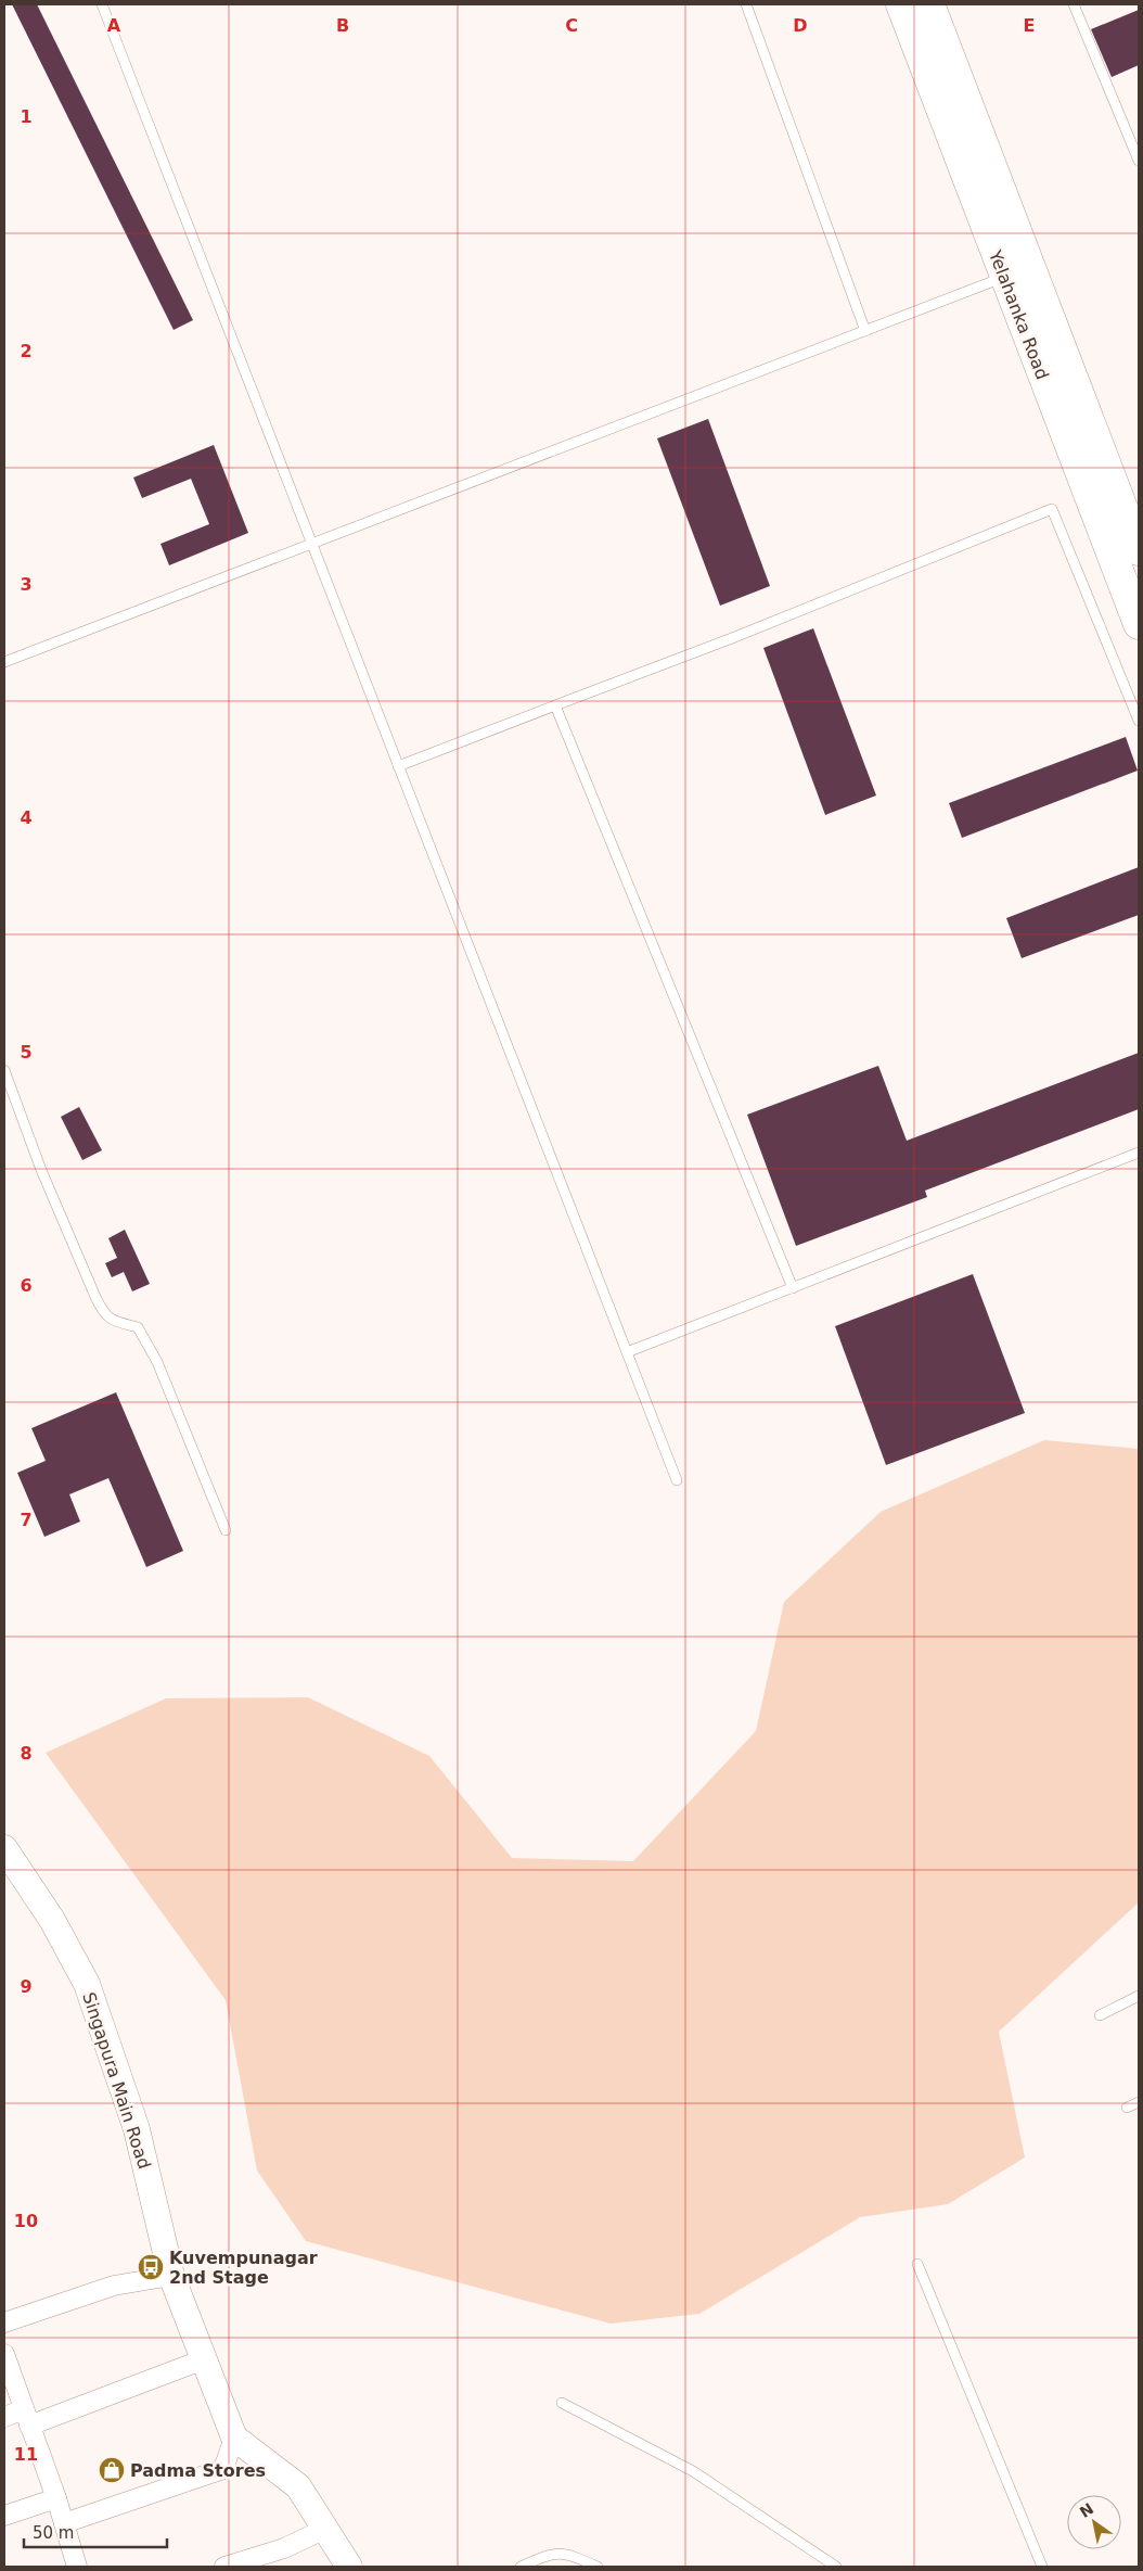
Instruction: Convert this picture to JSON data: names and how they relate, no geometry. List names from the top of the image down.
{
  "streets": {
    "main road": ["Yelahanka Road"],
    "street": ["Singapura Main Road"]
  },
  "places": {
    "bus stop": ["Kuvempunagar 2nd Stage"],
    "shop": ["Padma Stores"]
  },
  "scale_bar": "50 m",
  "north": "top left",
  "grid": {
    "columns": [
      "A",
      "B",
      "C",
      "D",
      "E"
    ],
    "rows": [
      "1",
      "2",
      "3",
      "4",
      "5",
      "6",
      "7",
      "8",
      "9",
      "10",
      "11"
    ]
  }
}
